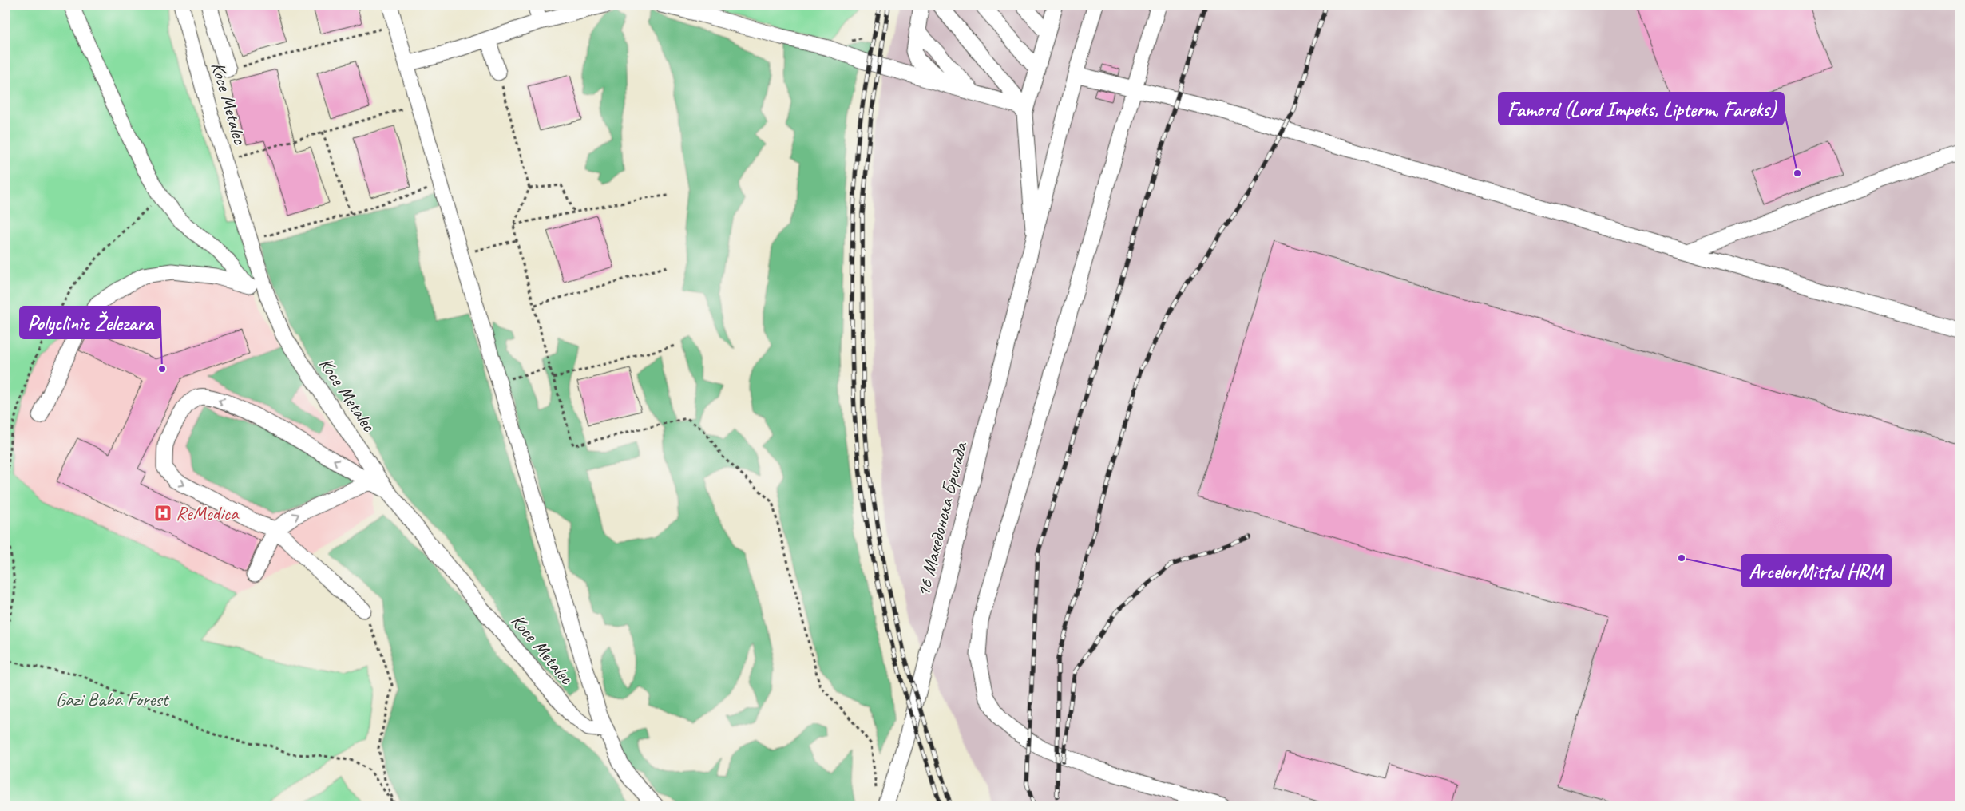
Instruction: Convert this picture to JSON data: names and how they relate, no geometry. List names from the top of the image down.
{
  "streets": {
    "street": ["Koce Metalec", "16 Македонска Бригада"]
  },
  "parks": ["Gazi Baba Forest"],
  "places": {
    "other": ["Famord (Lord Impeks, Lipterm, Fareks)", "Polyclinic Železara", "ArcelorMittal HRM"],
    "hospital": ["ReMedica"]
  }
}
